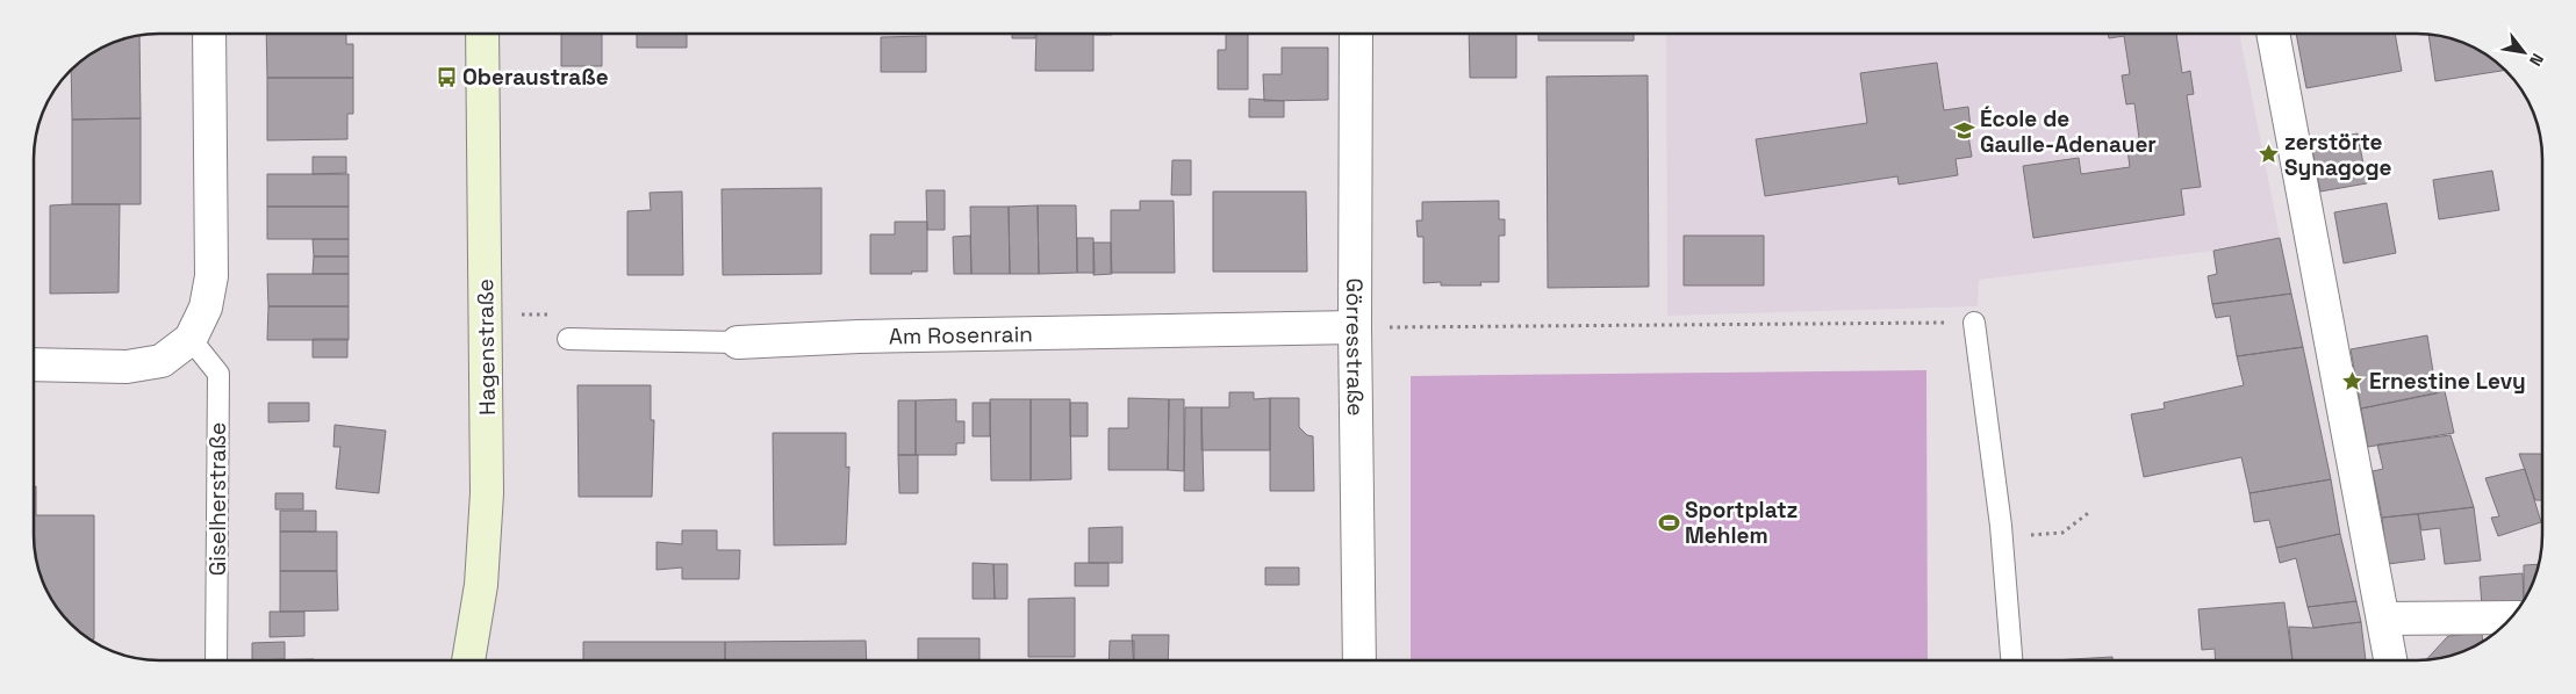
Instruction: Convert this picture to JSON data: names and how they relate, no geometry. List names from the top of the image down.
{
  "streets": {
    "main road": ["Hagenstraße"],
    "street": ["Am Rosenrain", "Görresstraße"],
    "lane": ["Giselherstraße"]
  },
  "crossings": [
    ["Am Rosenrain", "Görresstraße"]
  ],
  "places": {
    "bus stop": ["Oberaustraße"],
    "school or university": ["École de Gaulle-Adenauer"],
    "place": ["zerstörte Synagoge", "Ernestine Levy"],
    "sports": ["Sportplatz Mehlem"]
  },
  "north": "bottom right"
}
